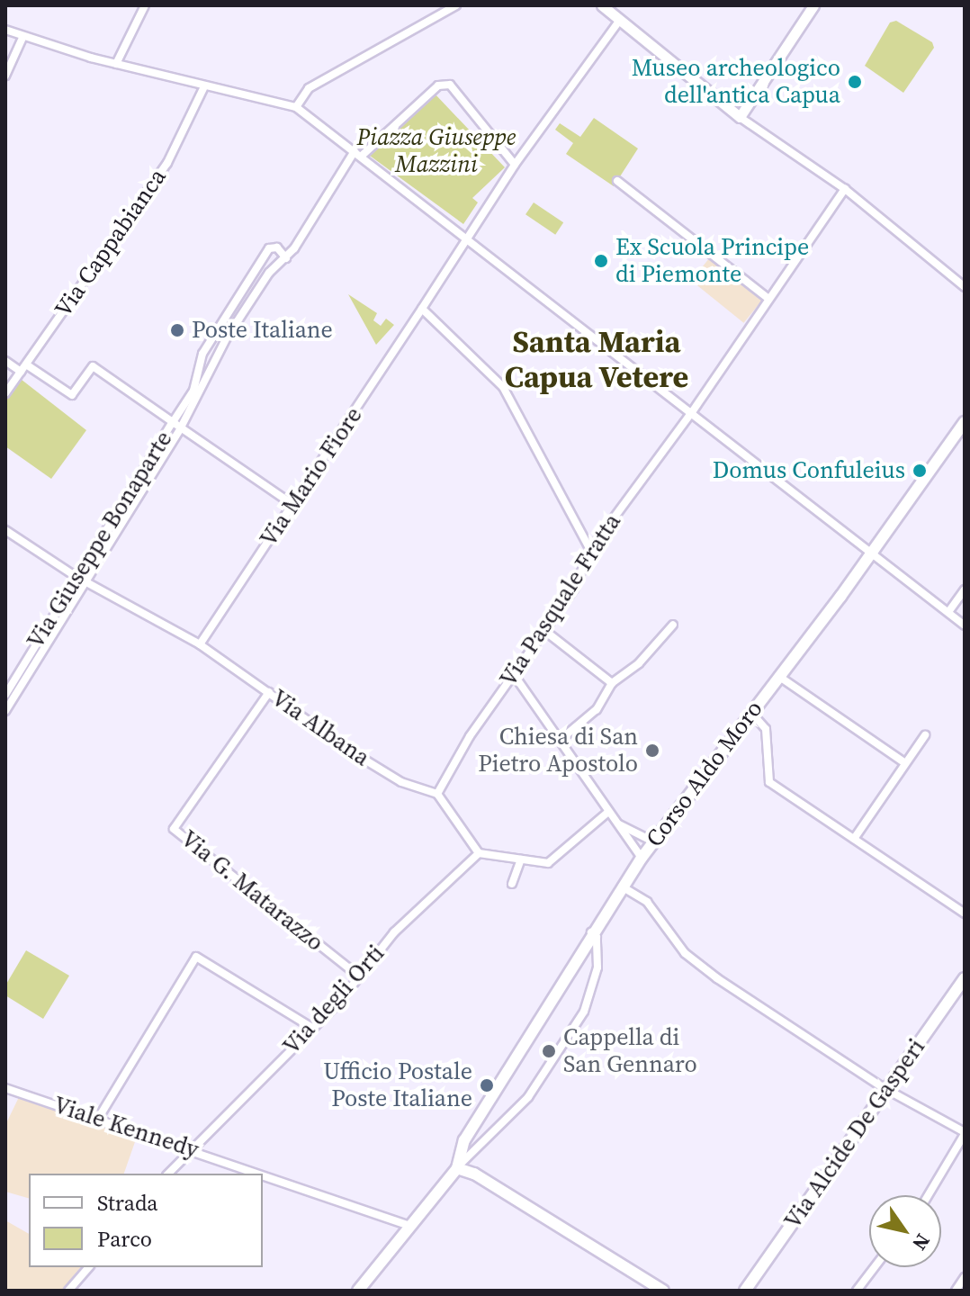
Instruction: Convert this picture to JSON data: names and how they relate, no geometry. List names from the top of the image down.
{
  "streets": {
    "main road": ["Corso Aldo Moro", "Via Alcide De Gasperi"],
    "street": [
      "Via Cappabianca",
      "Via Mario Fiore",
      "Via Giuseppe Bonaparte",
      "Via Pasquale Fratta",
      "Via Albana",
      "Via G. Matarazzo",
      "Via degli Orti",
      "Viale Kennedy"
    ]
  },
  "crossings": [
    ["Via Mario Fiore", "Via Albana"],
    ["Via Giuseppe Bonaparte", "Via Albana"],
    ["Via Pasquale Fratta", "Via Albana"],
    ["Via Albana", "Via G. Matarazzo"],
    ["Via G. Matarazzo", "Via degli Orti"],
    ["Via degli Orti", "Viale Kennedy"]
  ],
  "districts": ["Santa Maria Capua Vetere"],
  "parks": ["Piazza Giuseppe Mazzini"],
  "places": [
    "Museo archeologico dell'antica Capua",
    "Ex Scuola Principe di Piemonte",
    "Poste Italiane",
    "Domus Confuleius",
    "Chiesa di San Pietro Apostolo",
    "Cappella di San Gennaro",
    "Ufficio Postale Poste Italiane"
  ],
  "legend": ["Strada", "Parco"],
  "north": "bottom right"
}
